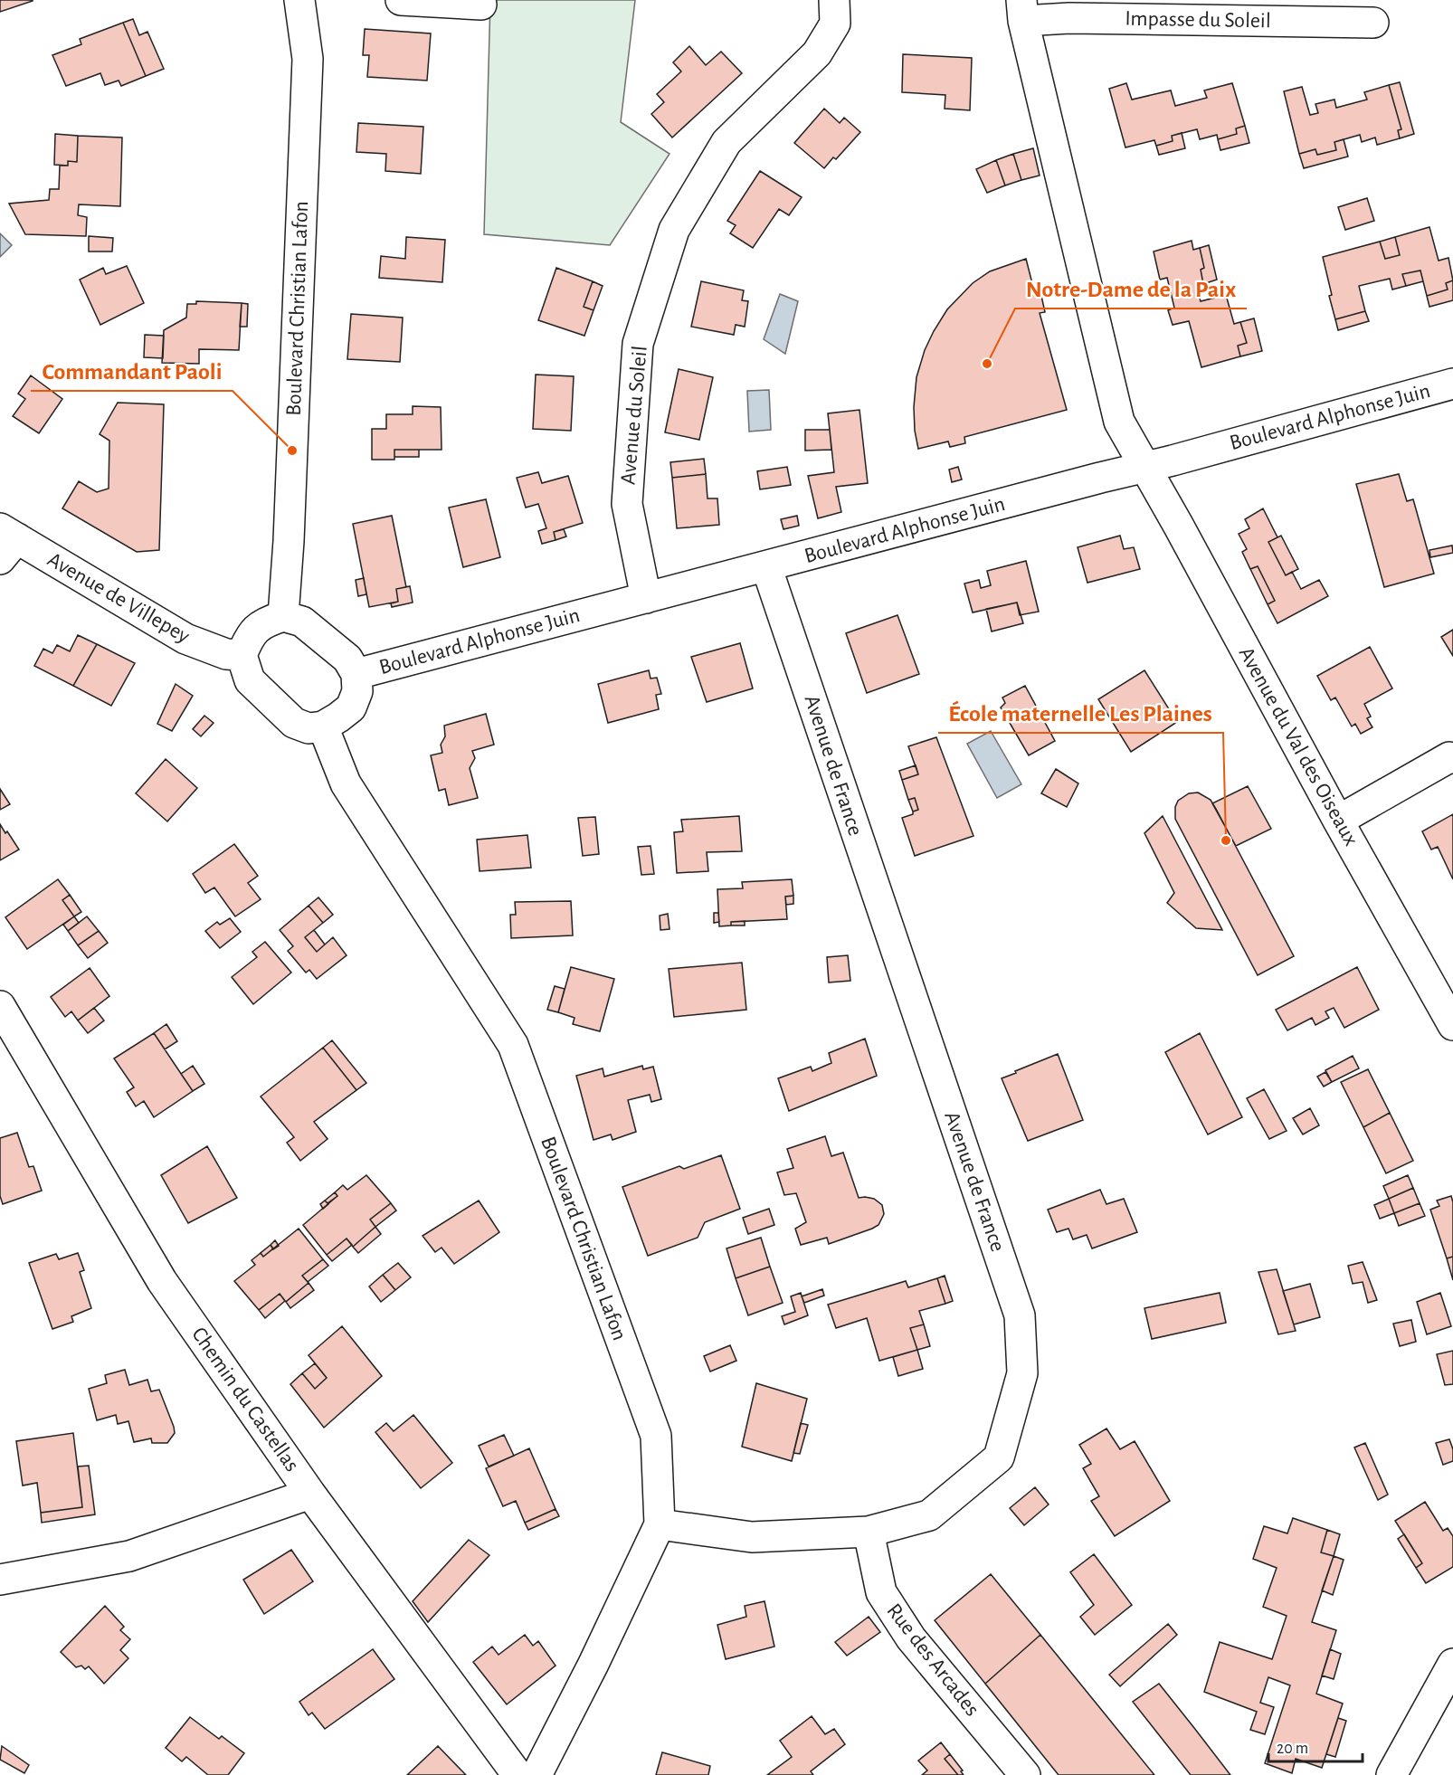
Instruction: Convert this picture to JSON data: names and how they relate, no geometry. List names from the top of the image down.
{
  "streets": {
    "street": [
      "Impasse du Soleil",
      "Boulevard Christian Lafon",
      "Avenue du Soleil",
      "Boulevard Alphonse Juin",
      "Avenue de Villepey",
      "Avenue du Val des Oiseaux",
      "Avenue de France",
      "Chemin du Castellas",
      "Rue des Arcades"
    ]
  },
  "crossings": [
    ["Impasse du Soleil", "Avenue du Val des Oiseaux"],
    ["Boulevard Christian Lafon", "Boulevard Alphonse Juin"],
    ["Boulevard Christian Lafon", "Avenue de Villepey"],
    ["Boulevard Christian Lafon", "Avenue de France"],
    ["Avenue du Soleil", "Boulevard Alphonse Juin"],
    ["Boulevard Alphonse Juin", "Avenue de Villepey"],
    ["Boulevard Alphonse Juin", "Avenue du Val des Oiseaux"],
    ["Boulevard Alphonse Juin", "Avenue de France"],
    ["Avenue de France", "Rue des Arcades"]
  ],
  "places": ["Notre-Dame de la Paix", "Commandant Paoli", "École maternelle Les Plaines"],
  "scale_bar": "20 m"
}
